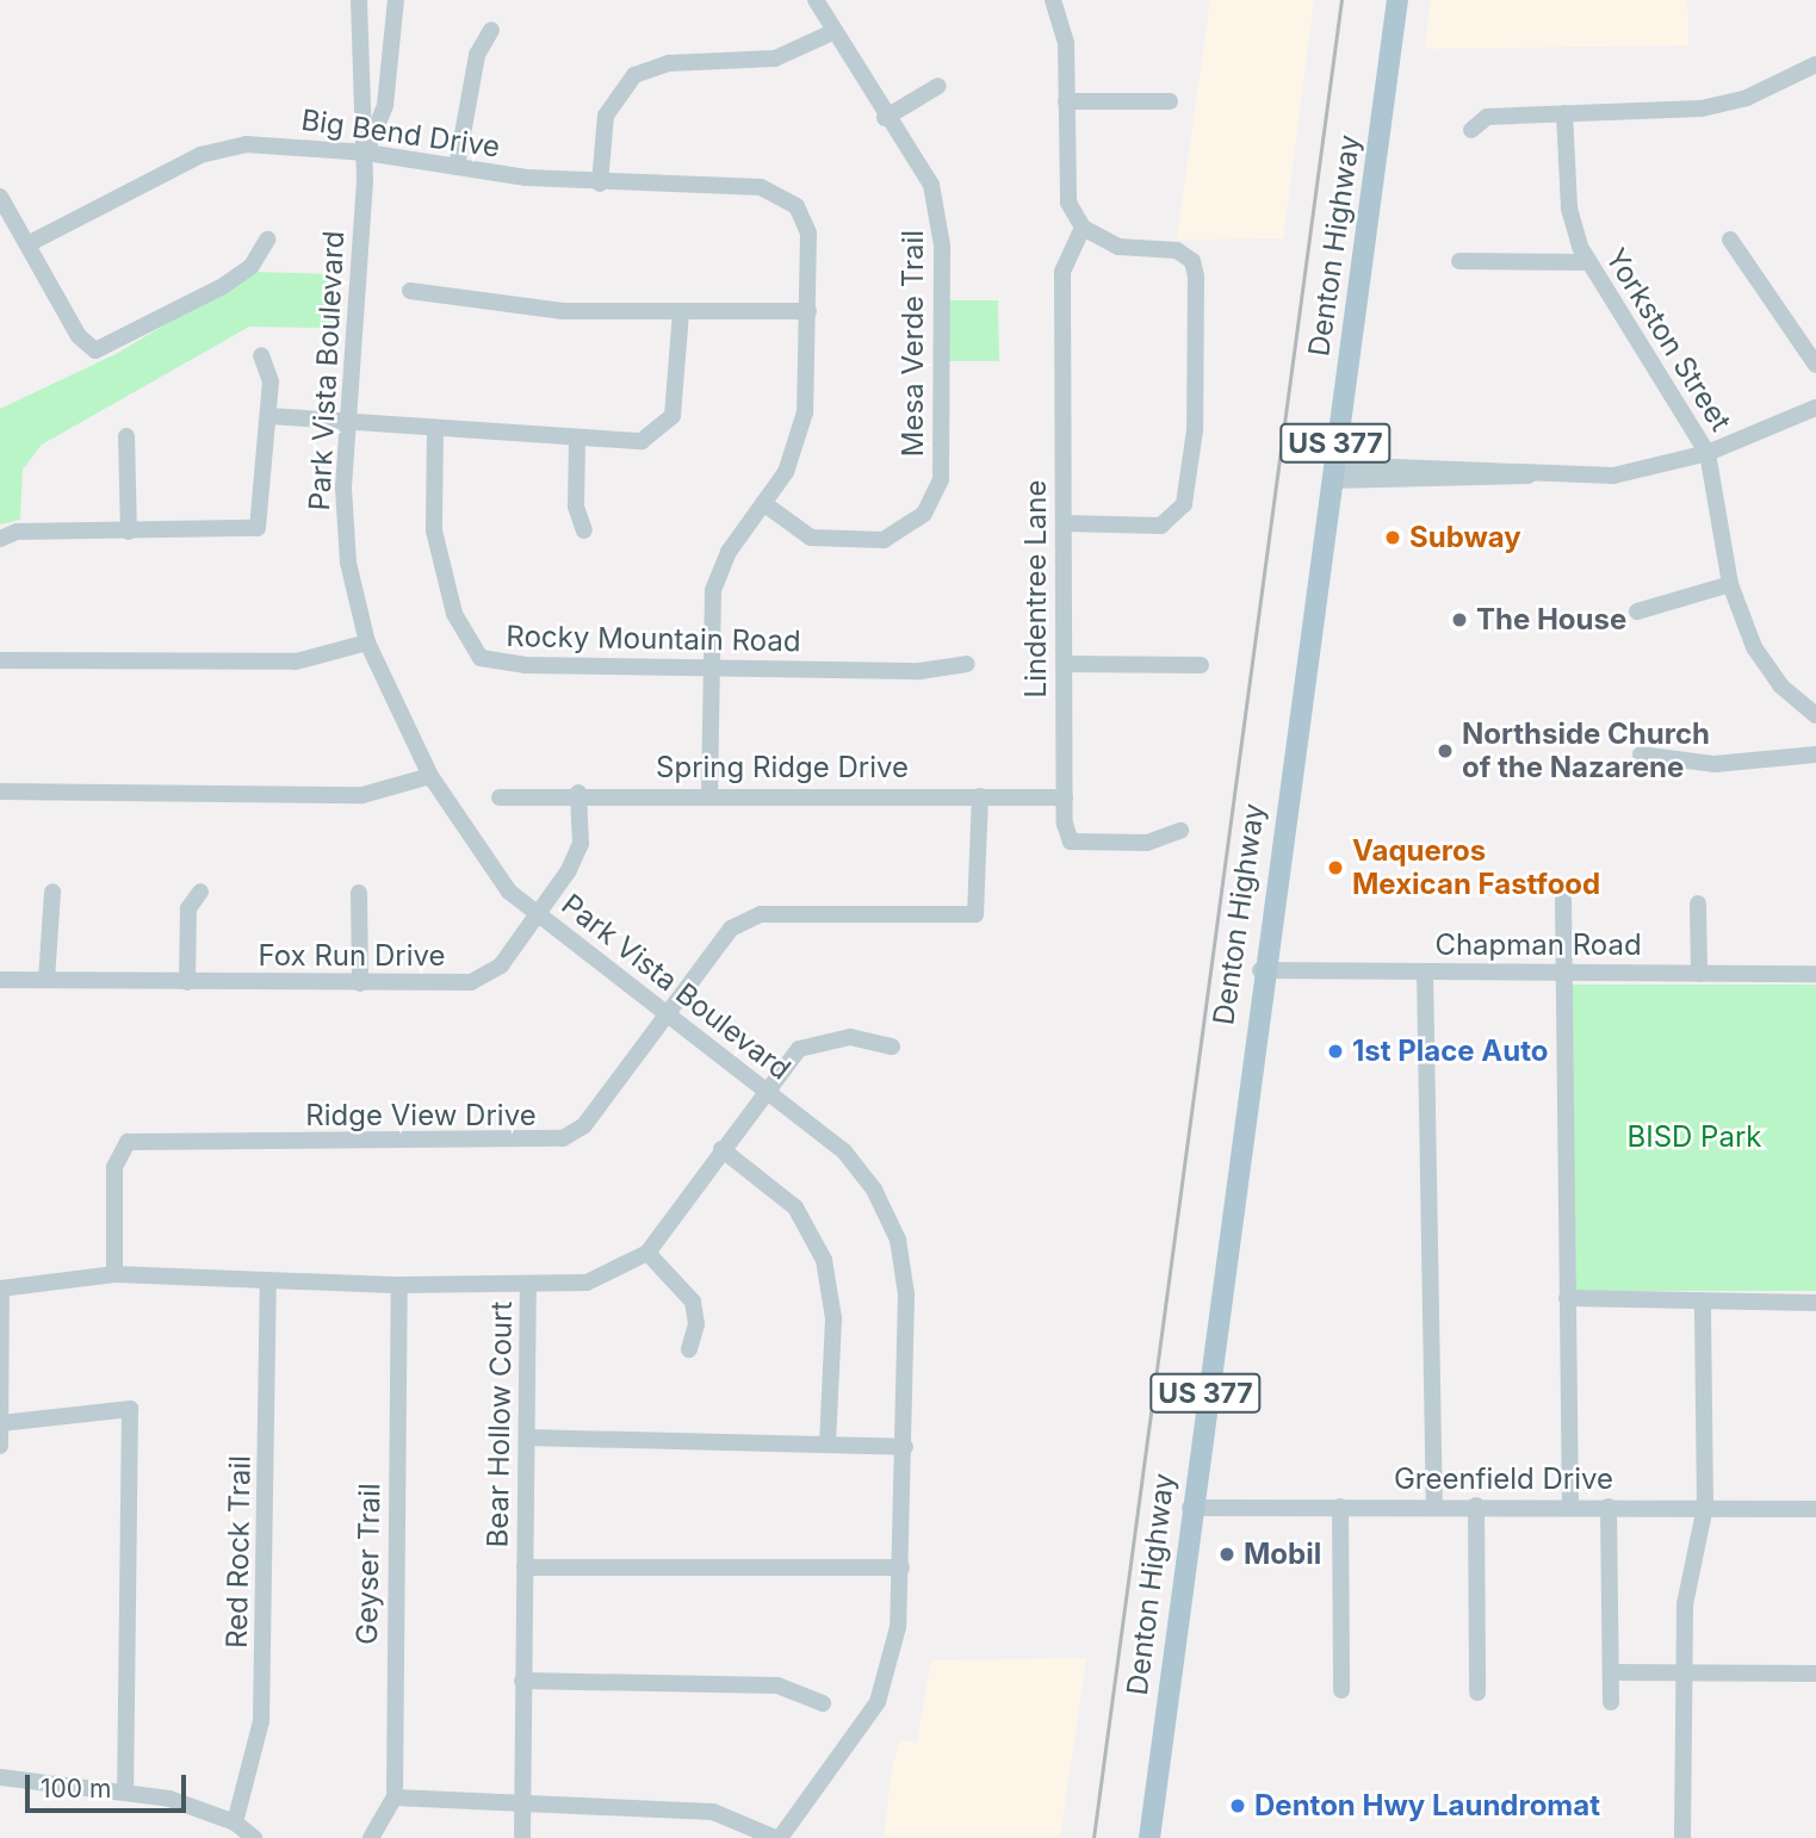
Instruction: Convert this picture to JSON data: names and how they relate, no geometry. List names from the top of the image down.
{
  "streets": {
    "main road": ["Denton Highway", "US 377"],
    "street": [
      "Big Bend Drive",
      "Yorkston Street",
      "Mesa Verde Trail",
      "Park Vista Boulevard",
      "Lindentree Lane",
      "Rocky Mountain Road",
      "Spring Ridge Drive",
      "Chapman Road",
      "Fox Run Drive",
      "Ridge View Drive",
      "Bear Hollow Court",
      "Greenfield Drive",
      "Red Rock Trail",
      "Geyser Trail"
    ]
  },
  "crossings": [
    ["Big Bend Drive", "Park Vista Boulevard"],
    ["Denton Highway", "Chapman Road"],
    ["Denton Highway", "Greenfield Drive"],
    ["Park Vista Boulevard", "Fox Run Drive"],
    ["Park Vista Boulevard", "Ridge View Drive"],
    ["Park Vista Boulevard", "Bear Hollow Court"],
    ["Lindentree Lane", "Spring Ridge Drive"],
    ["Spring Ridge Drive", "Fox Run Drive"],
    ["Spring Ridge Drive", "Ridge View Drive"]
  ],
  "parks": ["BISD Park"],
  "places": [
    "Subway",
    "The House",
    "Northside Church of the Nazarene",
    "Vaqueros Mexican Fastfood",
    "1st Place Auto",
    "Mobil",
    "Denton Hwy Laundromat"
  ],
  "scale_bar": "100 m"
}
